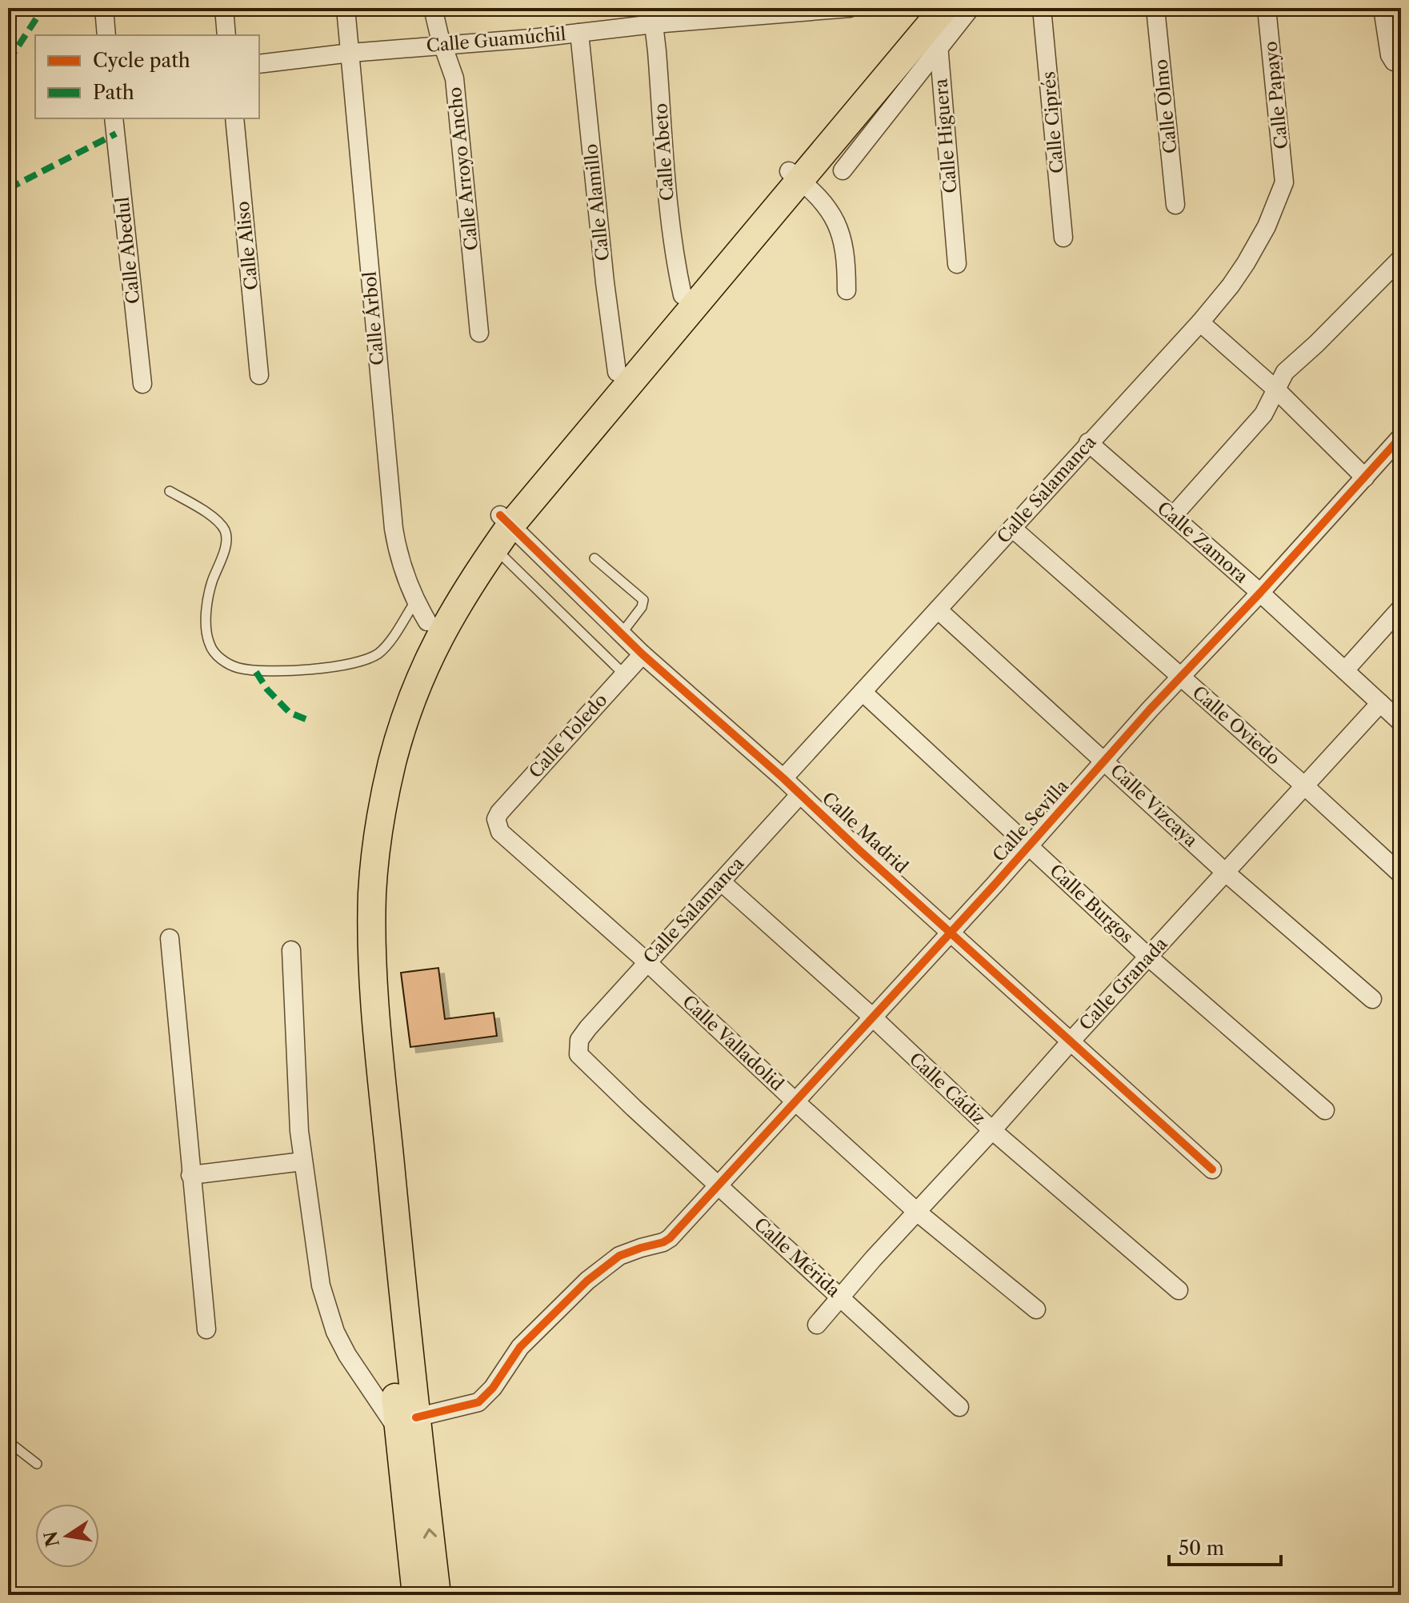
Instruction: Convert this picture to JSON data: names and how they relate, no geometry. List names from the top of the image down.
{
  "streets": {
    "street": [
      "Calle Guamúchil",
      "Calle Papayo",
      "Calle Olmo",
      "Calle Ciprés",
      "Calle Higuera",
      "Calle Abeto",
      "Calle Arroyo Ancho",
      "Calle Alamillo",
      "Calle Aliso",
      "Calle Abedul",
      "Calle Árbol",
      "Calle Salamanca",
      "Calle Zamora",
      "Calle Oviedo",
      "Calle Toledo",
      "Calle Vizcaya",
      "Calle Sevilla",
      "Calle Madrid",
      "Calle Burgos",
      "Calle Granada",
      "Calle Valladolid",
      "Calle Cádiz",
      "Calle Mérida"
    ]
  },
  "crossings": [
    ["Calle Guamúchil", "Calle Abeto"],
    ["Calle Guamúchil", "Calle Arroyo Ancho"],
    ["Calle Guamúchil", "Calle Alamillo"],
    ["Calle Guamúchil", "Calle Árbol"],
    ["Calle Papayo", "Calle Salamanca"],
    ["Calle Salamanca", "Calle Zamora"],
    ["Calle Salamanca", "Calle Oviedo"],
    ["Calle Salamanca", "Calle Vizcaya"],
    ["Calle Salamanca", "Calle Madrid"],
    ["Calle Salamanca", "Calle Burgos"],
    ["Calle Salamanca", "Calle Valladolid"],
    ["Calle Salamanca", "Calle Cádiz"],
    ["Calle Salamanca", "Calle Mérida"],
    ["Calle Zamora", "Calle Sevilla"],
    ["Calle Zamora", "Calle Granada"],
    ["Calle Oviedo", "Calle Sevilla"],
    ["Calle Oviedo", "Calle Granada"],
    ["Calle Toledo", "Calle Madrid"],
    ["Calle Toledo", "Calle Valladolid"],
    ["Calle Vizcaya", "Calle Sevilla"],
    ["Calle Vizcaya", "Calle Granada"],
    ["Calle Sevilla", "Calle Madrid"],
    ["Calle Sevilla", "Calle Burgos"],
    ["Calle Sevilla", "Calle Valladolid"],
    ["Calle Sevilla", "Calle Cádiz"],
    ["Calle Sevilla", "Calle Mérida"],
    ["Calle Madrid", "Calle Granada"],
    ["Calle Burgos", "Calle Granada"],
    ["Calle Granada", "Calle Valladolid"],
    ["Calle Granada", "Calle Cádiz"],
    ["Calle Granada", "Calle Mérida"]
  ],
  "legend": ["Cycle path", "Path"],
  "scale_bar": "50 m",
  "north": "left"
}
